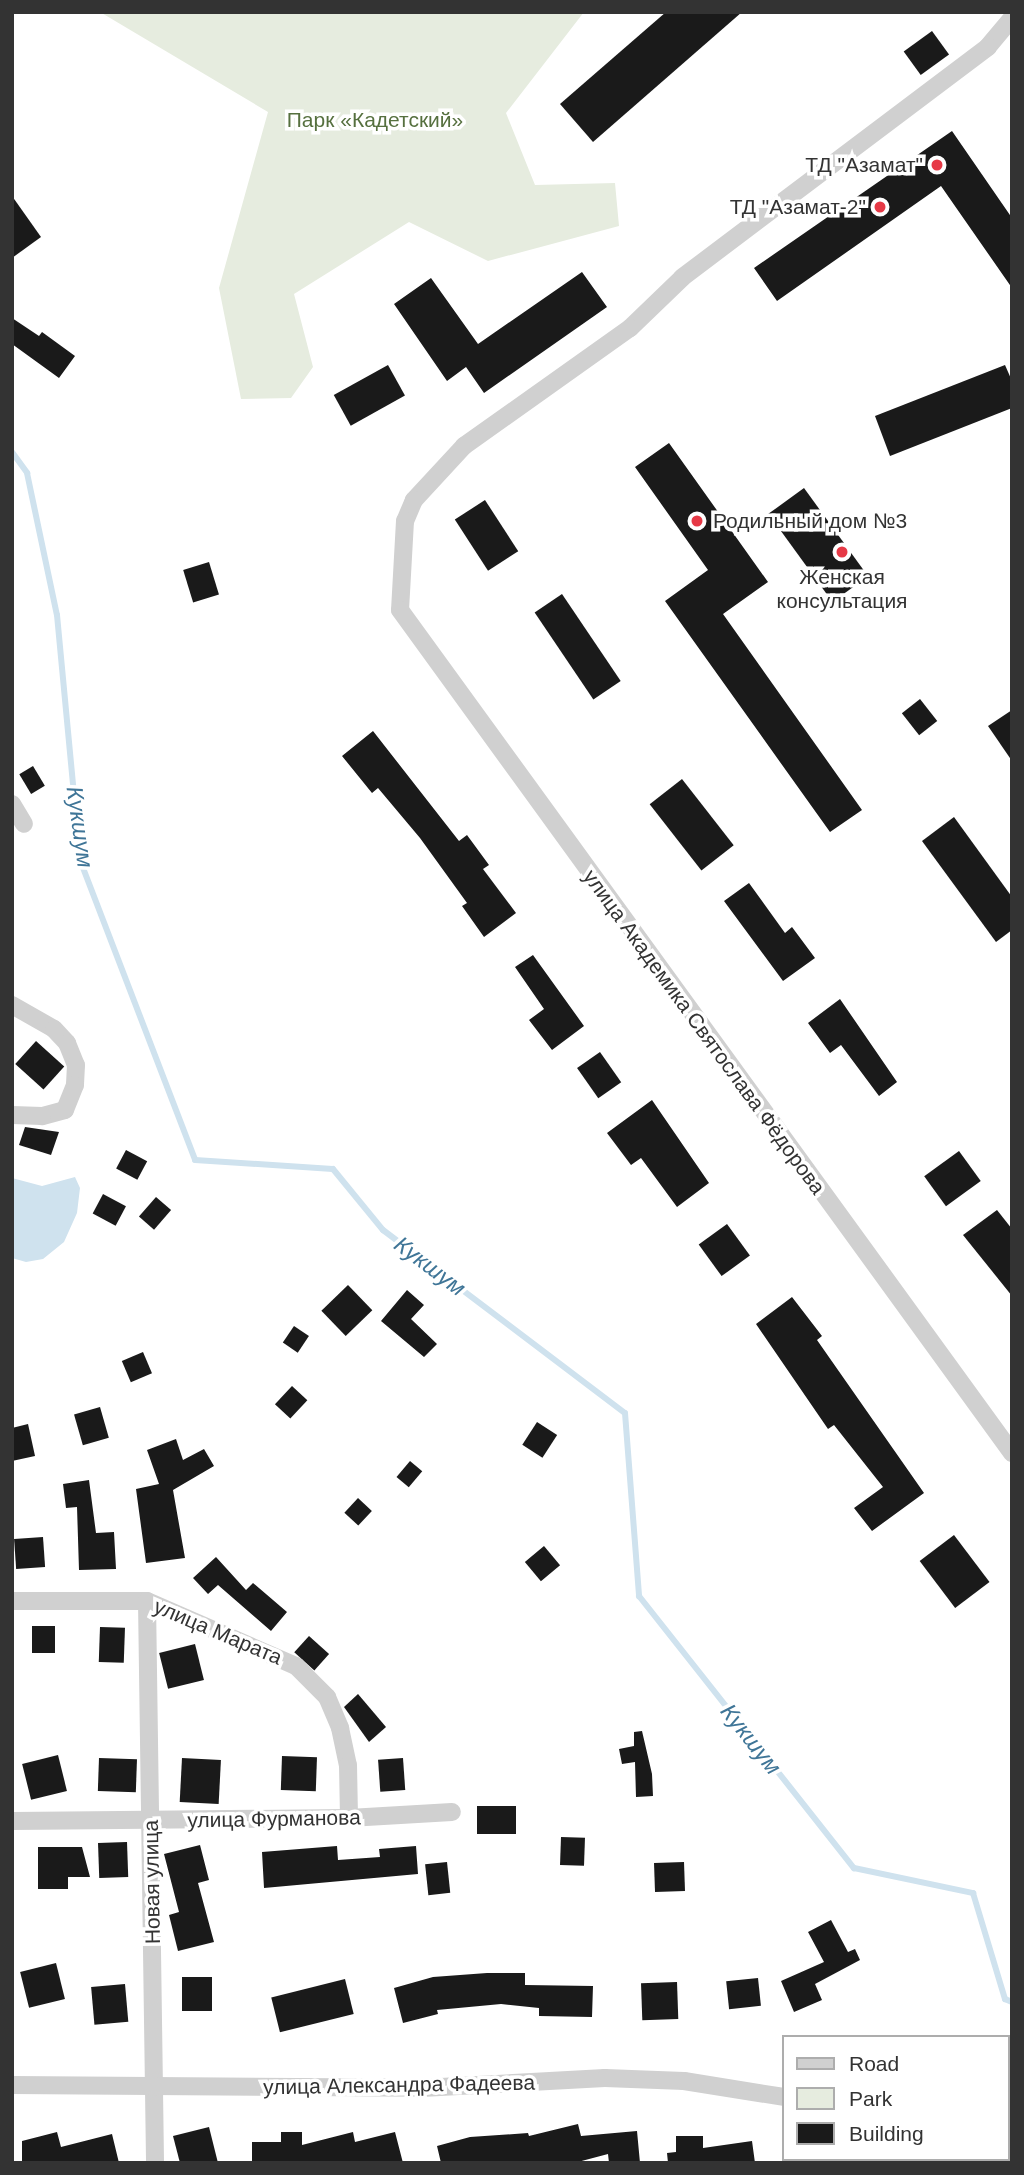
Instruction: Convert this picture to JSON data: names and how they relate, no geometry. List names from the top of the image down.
{
  "streets": {
    "street": [
      "улица Академика Святослава Фёдорова",
      "улица Марата",
      "улица Фурманова",
      "Новая улица",
      "улица Александра Фадеева"
    ]
  },
  "crossings": [
    ["улица Марата", "улица Фурманова"],
    ["улица Марата", "Новая улица"],
    ["улица Фурманова", "Новая улица"],
    ["Новая улица", "улица Александра Фадеева"]
  ],
  "water": ["Кукшум"],
  "parks": ["Парк «Кадетский»"],
  "places": [
    "ТД \"Азамат\"",
    "ТД \"Азамат-2\"",
    "Родильный дом №3",
    "Женская консультация"
  ],
  "legend": ["Road", "Park", "Building"]
}
